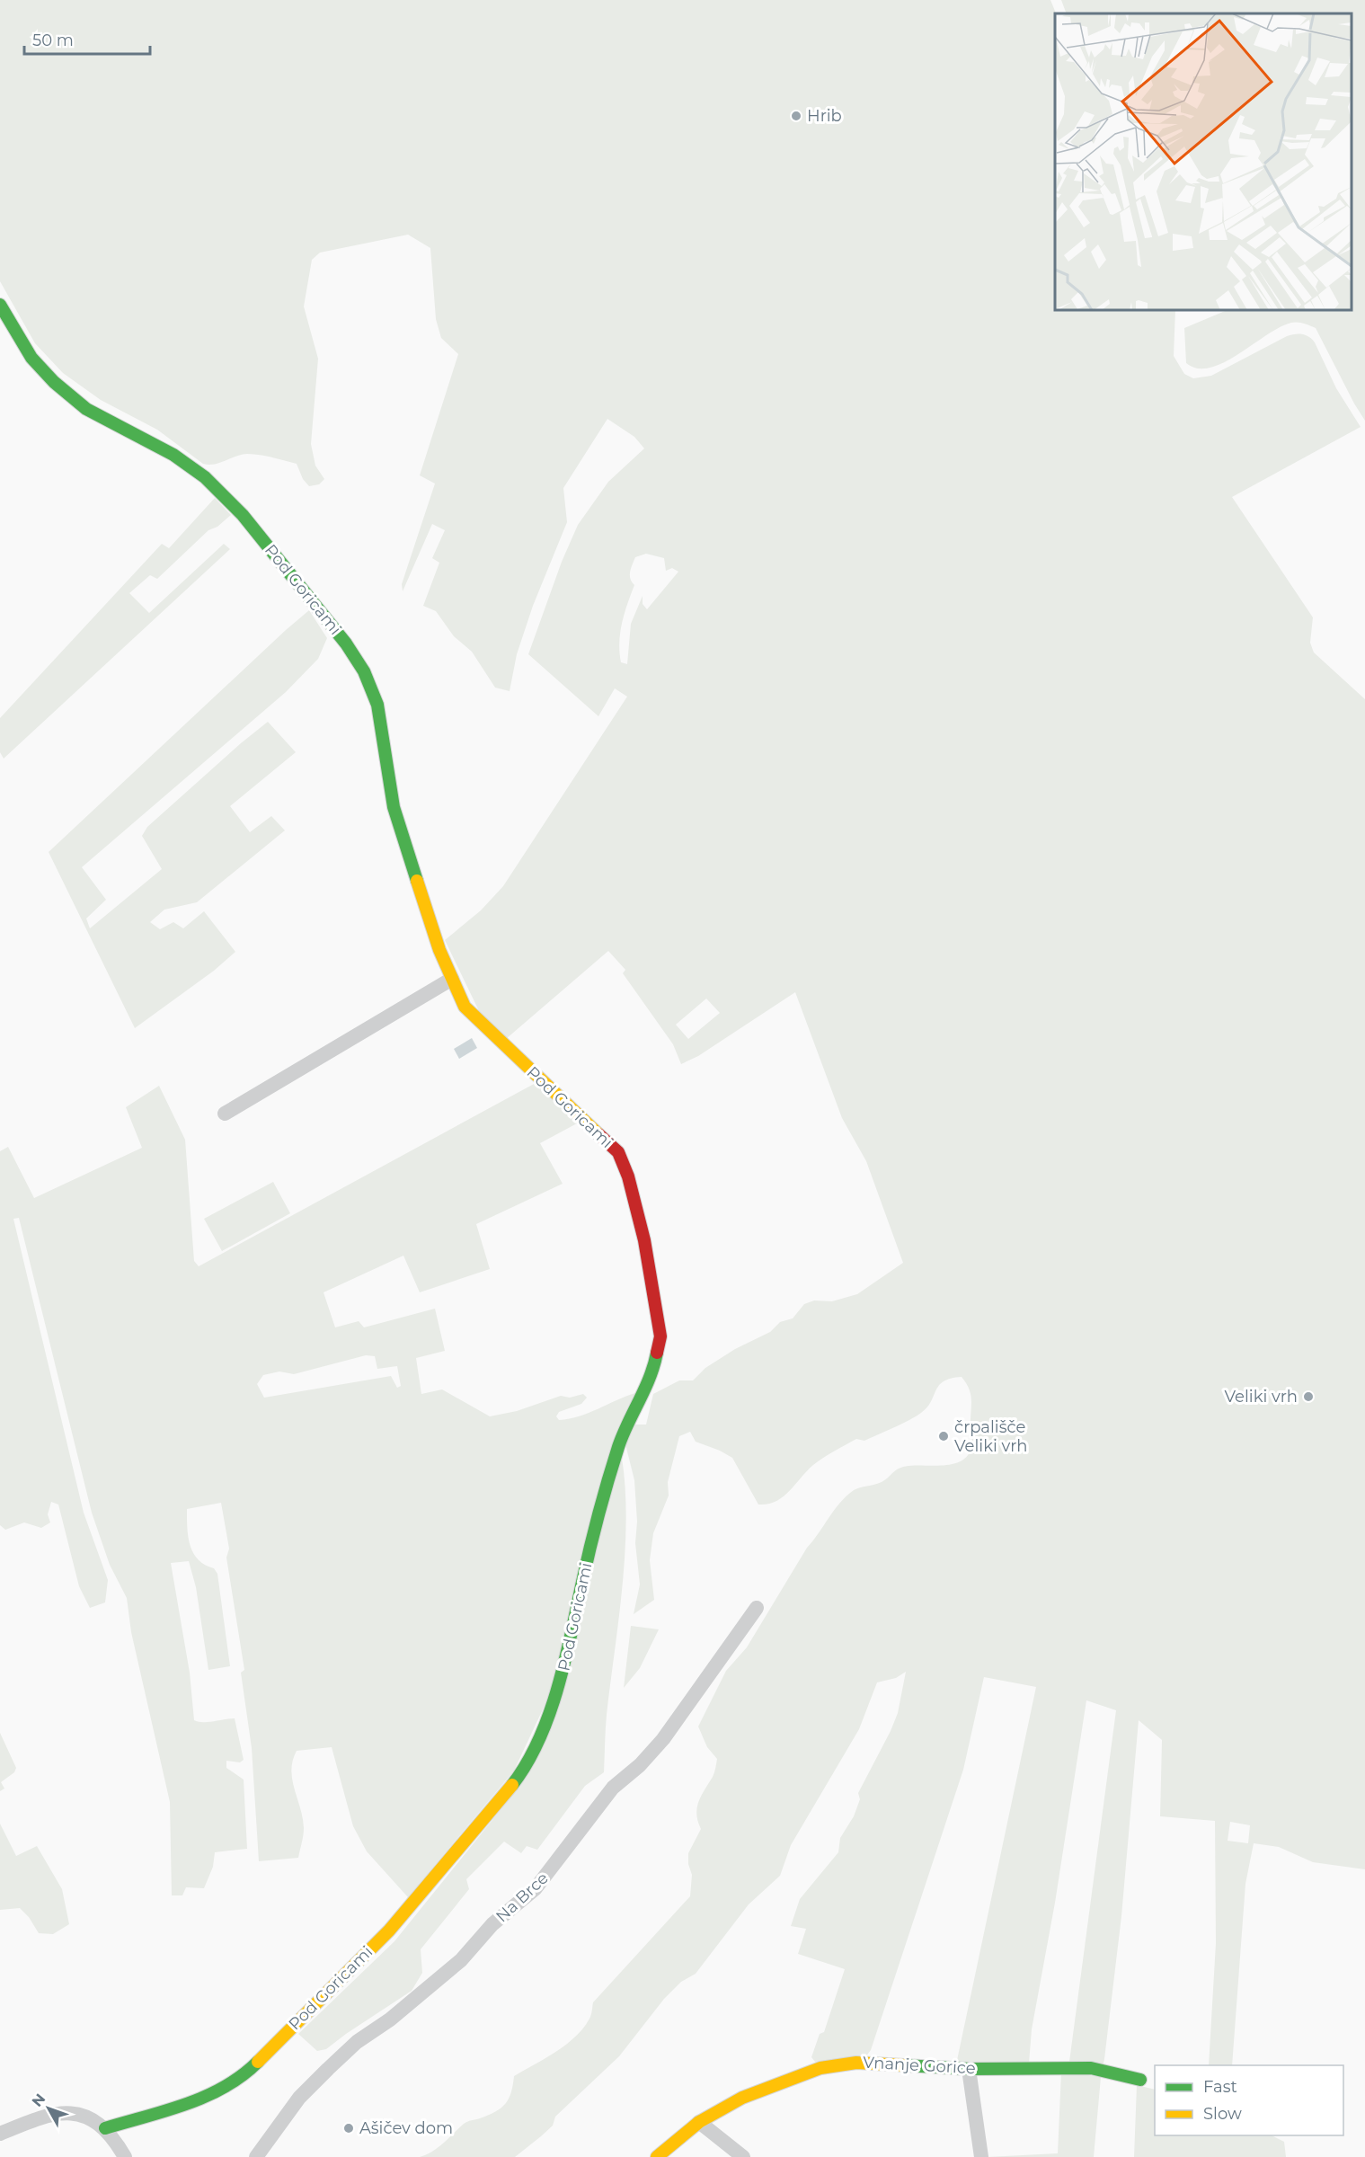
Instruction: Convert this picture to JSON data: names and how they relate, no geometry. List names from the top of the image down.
{
  "streets": {
    "street": ["Pod Goricami", "Na Brce", "Vnanje Gorice"]
  },
  "places": [
    "Hrib",
    "Veliki vrh",
    "črpališče Veliki vrh",
    "Ašičev dom"
  ],
  "legend": ["Fast", "Slow"],
  "scale_bar": "50 m",
  "north": "top left"
}
